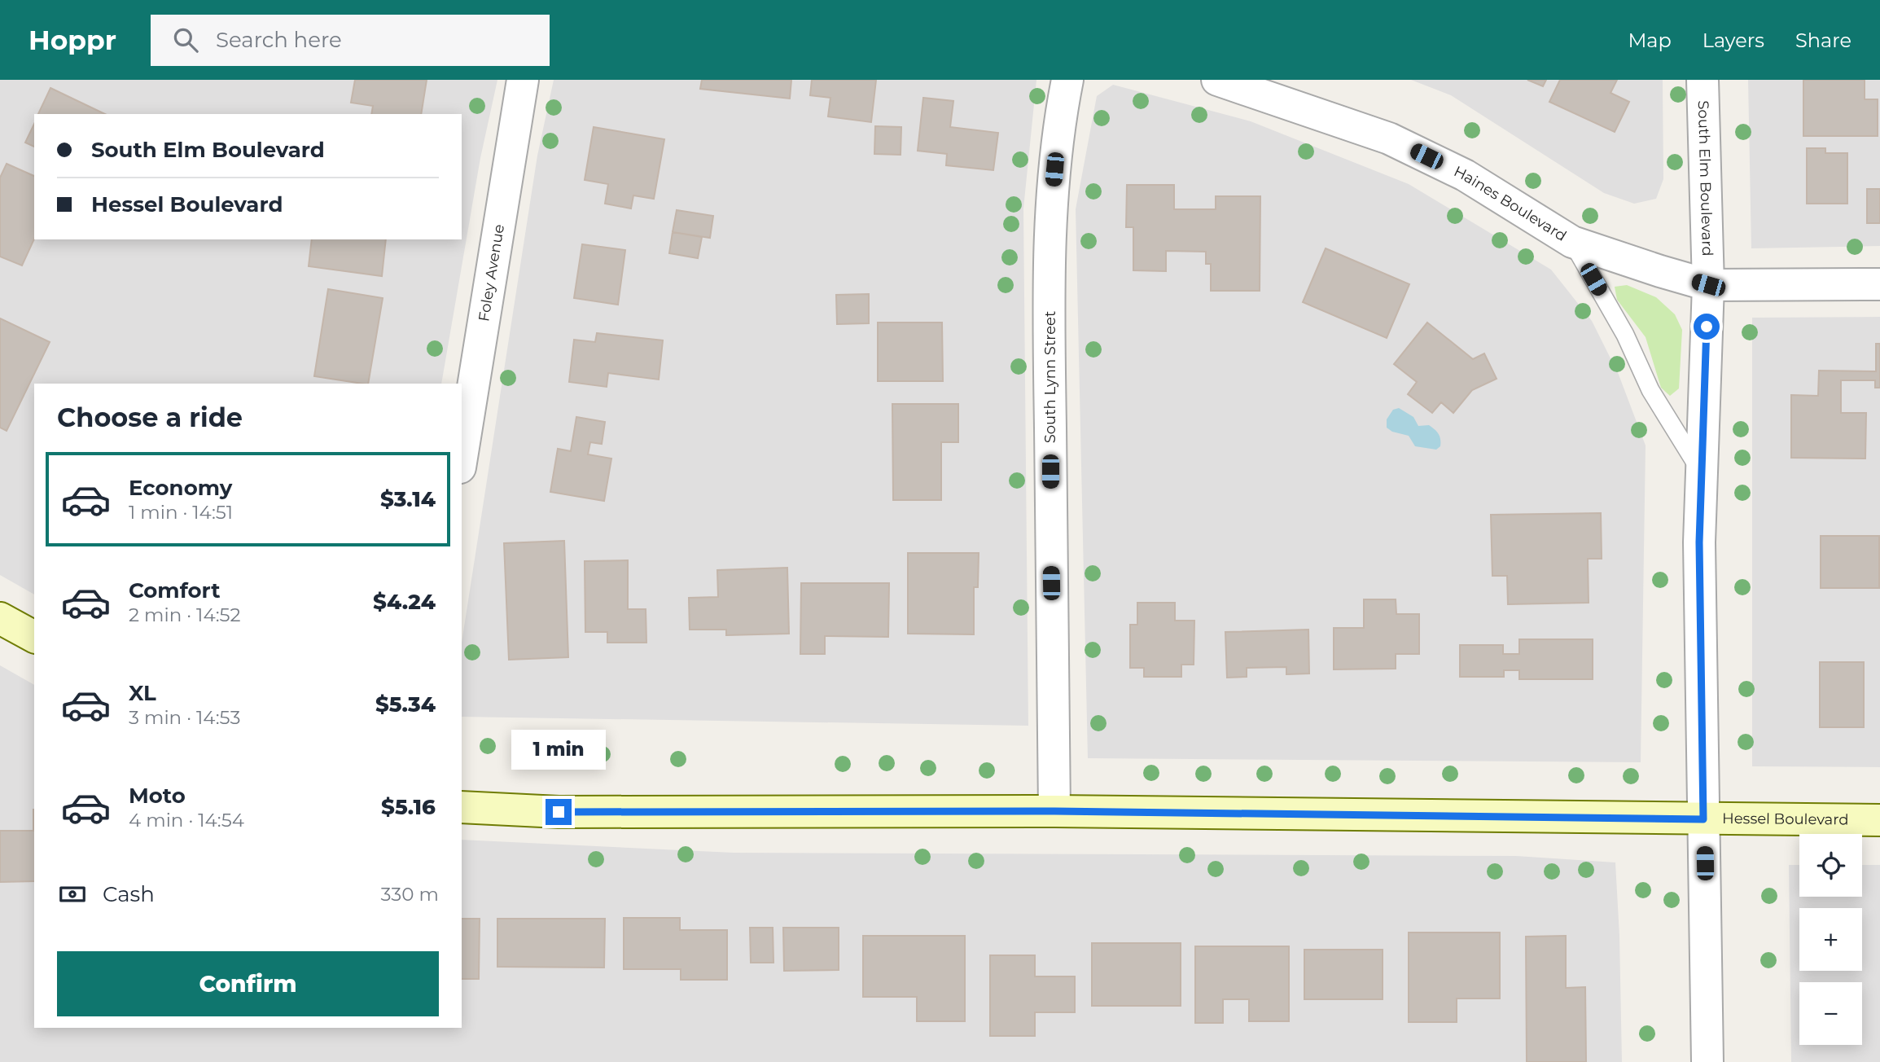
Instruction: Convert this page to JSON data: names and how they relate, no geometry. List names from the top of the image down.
{
  "streets": {
    "street": [
      "South Elm Boulevard",
      "Haines Boulevard",
      "Foley Avenue",
      "South Lynn Street",
      "Hessel Boulevard"
    ]
  },
  "crossings": [
    ["South Elm Boulevard", "Haines Boulevard"],
    ["South Elm Boulevard", "Hessel Boulevard"],
    ["South Lynn Street", "Hessel Boulevard"]
  ],
  "page": {
    "header": "Hoppr",
    "search": "Search here",
    "nav": ["Map", "Layers", "Share"],
    "banner": ["South Elm Boulevard", "Hessel Boulevard"],
    "heading": "Choose a ride",
    "list": [
      {
        "name": "Economy",
        "note": "1 min · 14:51",
        "value": "$3.14"
      },
      {
        "name": "Comfort",
        "note": "2 min · 14:52",
        "value": "$4.24"
      },
      {
        "name": "XL",
        "note": "3 min · 14:53",
        "value": "$5.34"
      },
      {
        "name": "Moto",
        "note": "4 min · 14:54",
        "value": "$5.16"
      }
    ],
    "bubble": "1 min",
    "map_buttons": ["+", "−"],
    "pay": ["Cash", "330 m"],
    "buttons": "Confirm"
  }
}
